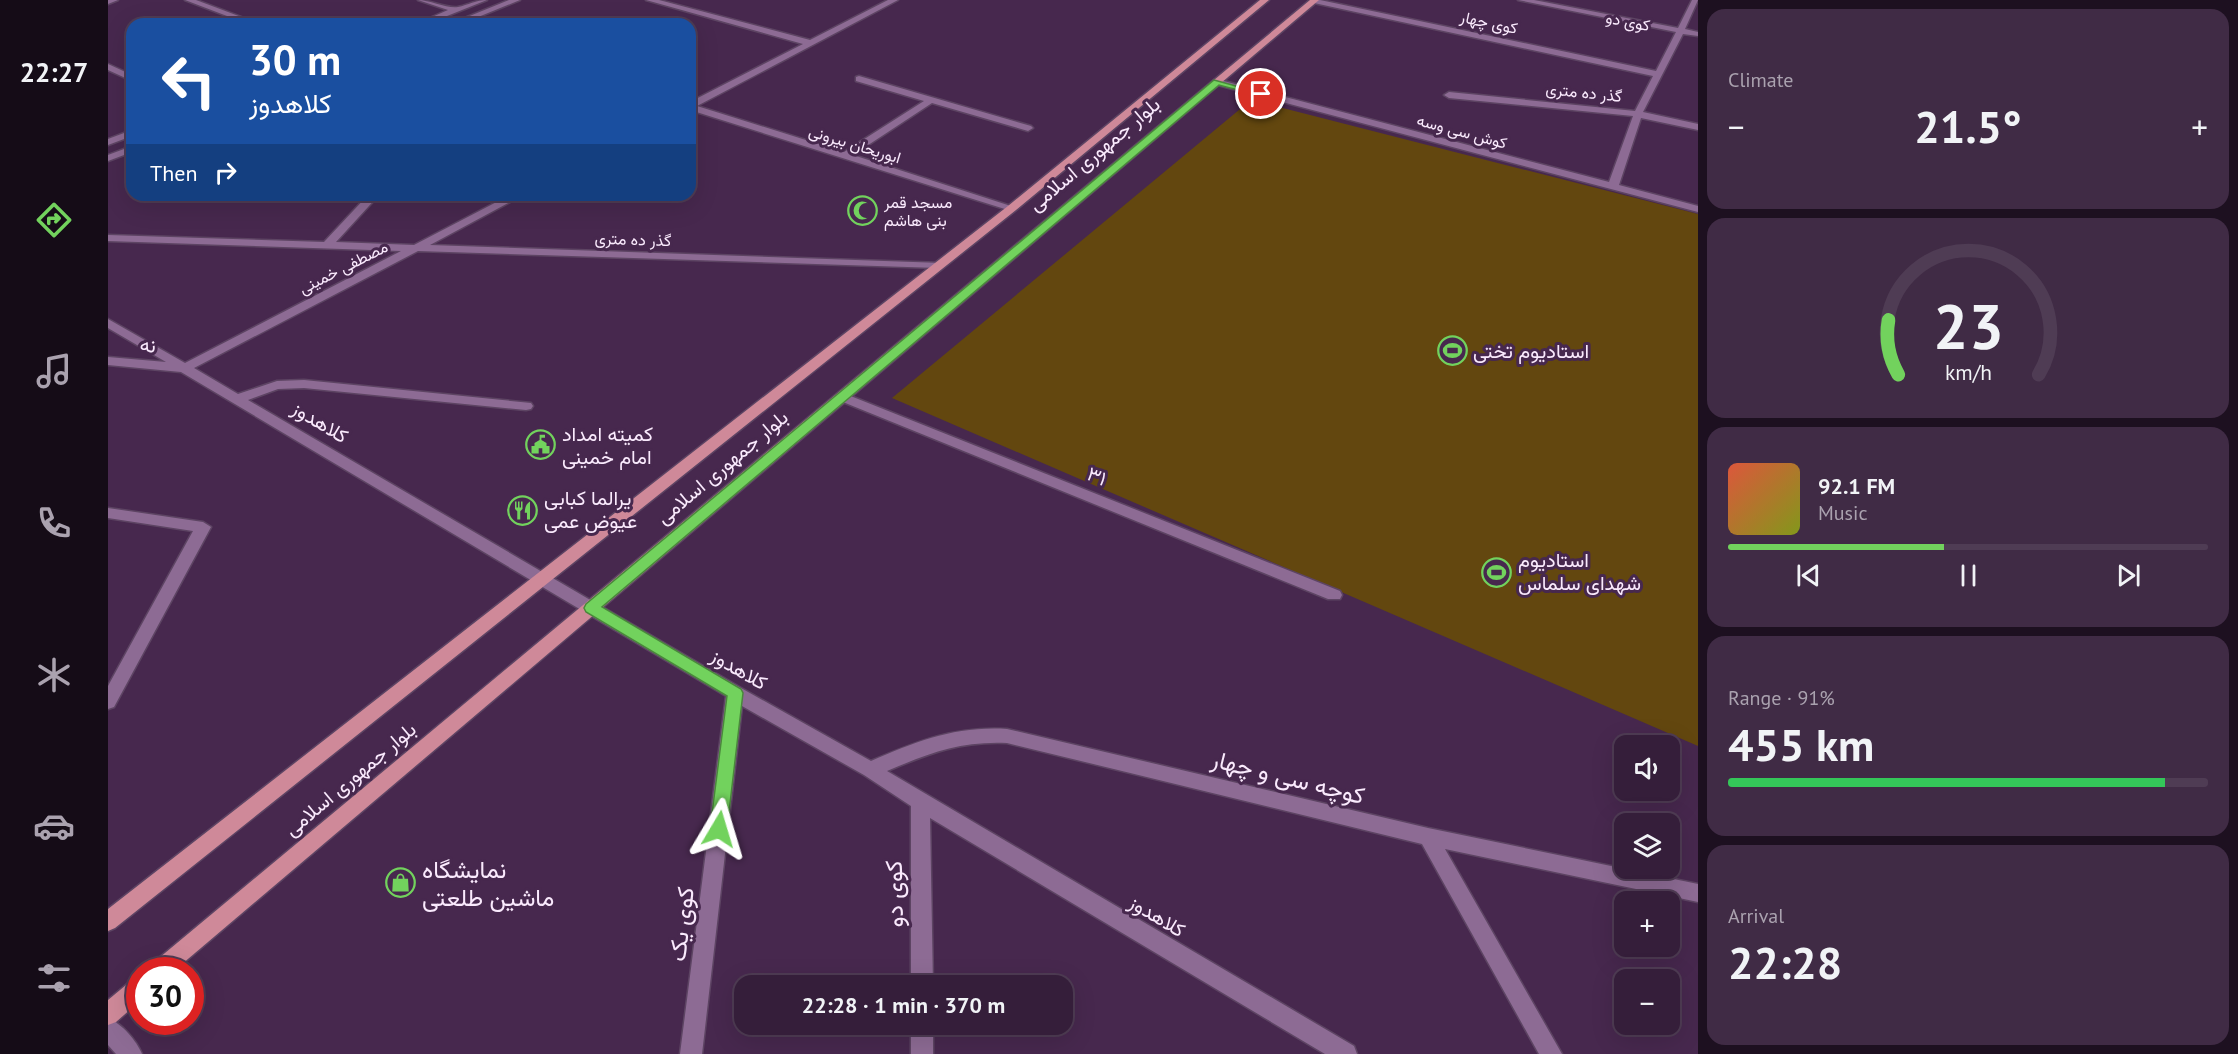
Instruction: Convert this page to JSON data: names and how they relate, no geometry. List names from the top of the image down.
{
  "streets": {
    "main road": ["بلوار جمهوری اسلامی"],
    "street": [
      "کوی دو",
      "کوی چهار",
      "گذر ده متری",
      "کوش سی وسه",
      "ابوریحان بیرونی",
      "مصطفی خمینی",
      "نه",
      "کلاهدوز",
      "۳۱",
      "کوچه سی و چهار",
      "کوی یک"
    ]
  },
  "crossings": [
    ["کوی دو", "کلاهدوز"],
    ["کوی چهار", "بلوار جمهوری اسلامی"],
    ["گذر ده متری", "کوش سی وسه"],
    ["گذر ده متری", "بلوار جمهوری اسلامی"],
    ["گذر ده متری", "مصطفی خمینی"],
    ["کوش سی وسه", "بلوار جمهوری اسلامی"],
    ["ابوریحان بیرونی", "بلوار جمهوری اسلامی"],
    ["بلوار جمهوری اسلامی", "کلاهدوز"],
    ["بلوار جمهوری اسلامی", "۳۱"],
    ["مصطفی خمینی", "نه"],
    ["مصطفی خمینی", "کلاهدوز"],
    ["نه", "کلاهدوز"],
    ["کلاهدوز", "کوچه سی و چهار"],
    ["کلاهدوز", "کوی یک"]
  ],
  "places": {
    "mosque": ["مسجد قمر بنی هاشم"],
    "sports": ["استادیوم تختی", "استادیوم شهدای سلماس"],
    "public building": ["کمیته امداد امام خمینی"],
    "restaurant": ["یرالما کبابی عیوض عمی"],
    "shop": ["نمایشگاه ماشین طلعتی"]
  },
  "page": {
    "tabs": "22:27",
    "tile": [
      "Climate",
      ["Range · 91%", "455 km"],
      ["Arrival", "22:28"]
    ],
    "turn": ["30 m", "کلاهدوز"],
    "heat": ["−", "21.5°", "+"],
    "then": "Then",
    "song": ["92.1 FM", "Music"],
    "map_buttons": ["+", "−"],
    "limit": "30",
    "trip": "22:28 · 1 min · 370 m",
    "gauge": ["23", "km/h"]
  }
}
